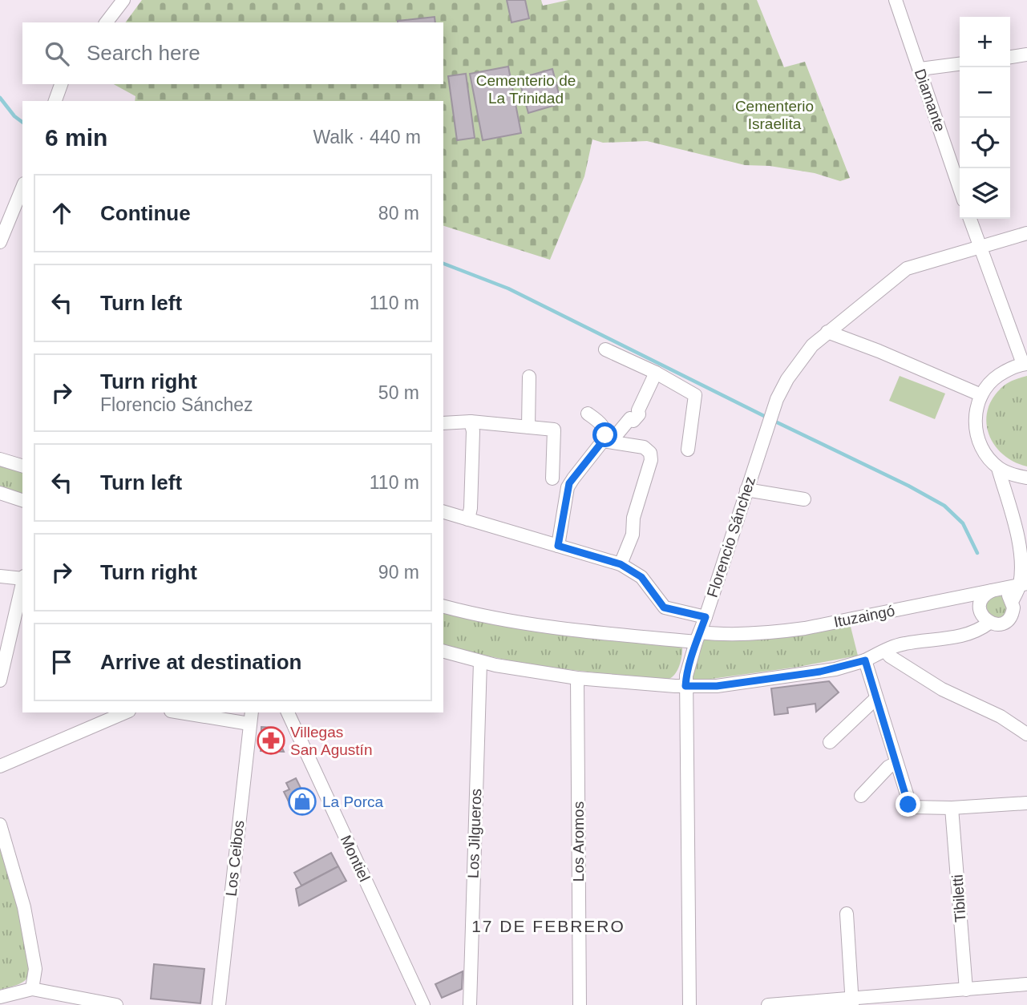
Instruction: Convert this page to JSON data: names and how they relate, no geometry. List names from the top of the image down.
{
  "streets": {
    "street": [
      "Diamante",
      "Florencio Sánchez",
      "Ituzaingó",
      "Los Jilgueros",
      "Los Aromos",
      "Los Ceibos",
      "Montiel",
      "Tibiletti"
    ]
  },
  "crossings": [
    ["Florencio Sánchez", "Ituzaingó"]
  ],
  "districts": ["17 DE FEBRERO"],
  "parks": ["Cementerio de La Trinidad", "Cementerio Israelita"],
  "places": {
    "pharmacy": ["Villegas San Agustín"],
    "shop": ["La Porca"]
  },
  "page": {
    "map_buttons": ["+", "−"],
    "search": "Search here",
    "heading": ["6 min", "Walk · 440 m"],
    "list": [
      ["Continue", "80 m"],
      ["Turn left", "110 m"],
      ["Turn right", "Florencio Sánchez", "50 m"],
      ["Turn left", "110 m"],
      ["Turn right", "90 m"],
      "Arrive at destination"
    ]
  }
}
